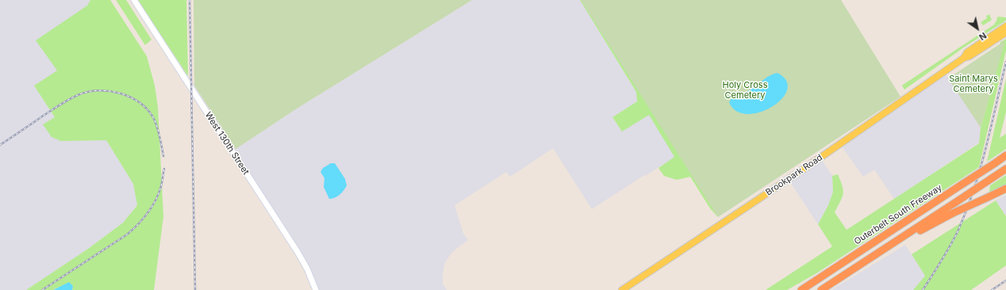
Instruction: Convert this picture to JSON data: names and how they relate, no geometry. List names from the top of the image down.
{
  "streets": {
    "highway": ["Outerbelt South Freeway"],
    "main road": ["West 130th Street", "Brookpark Road"]
  },
  "parks": ["Saint Marys Cemetery", "Holy Cross Cemetery"],
  "north": "bottom right"
}
